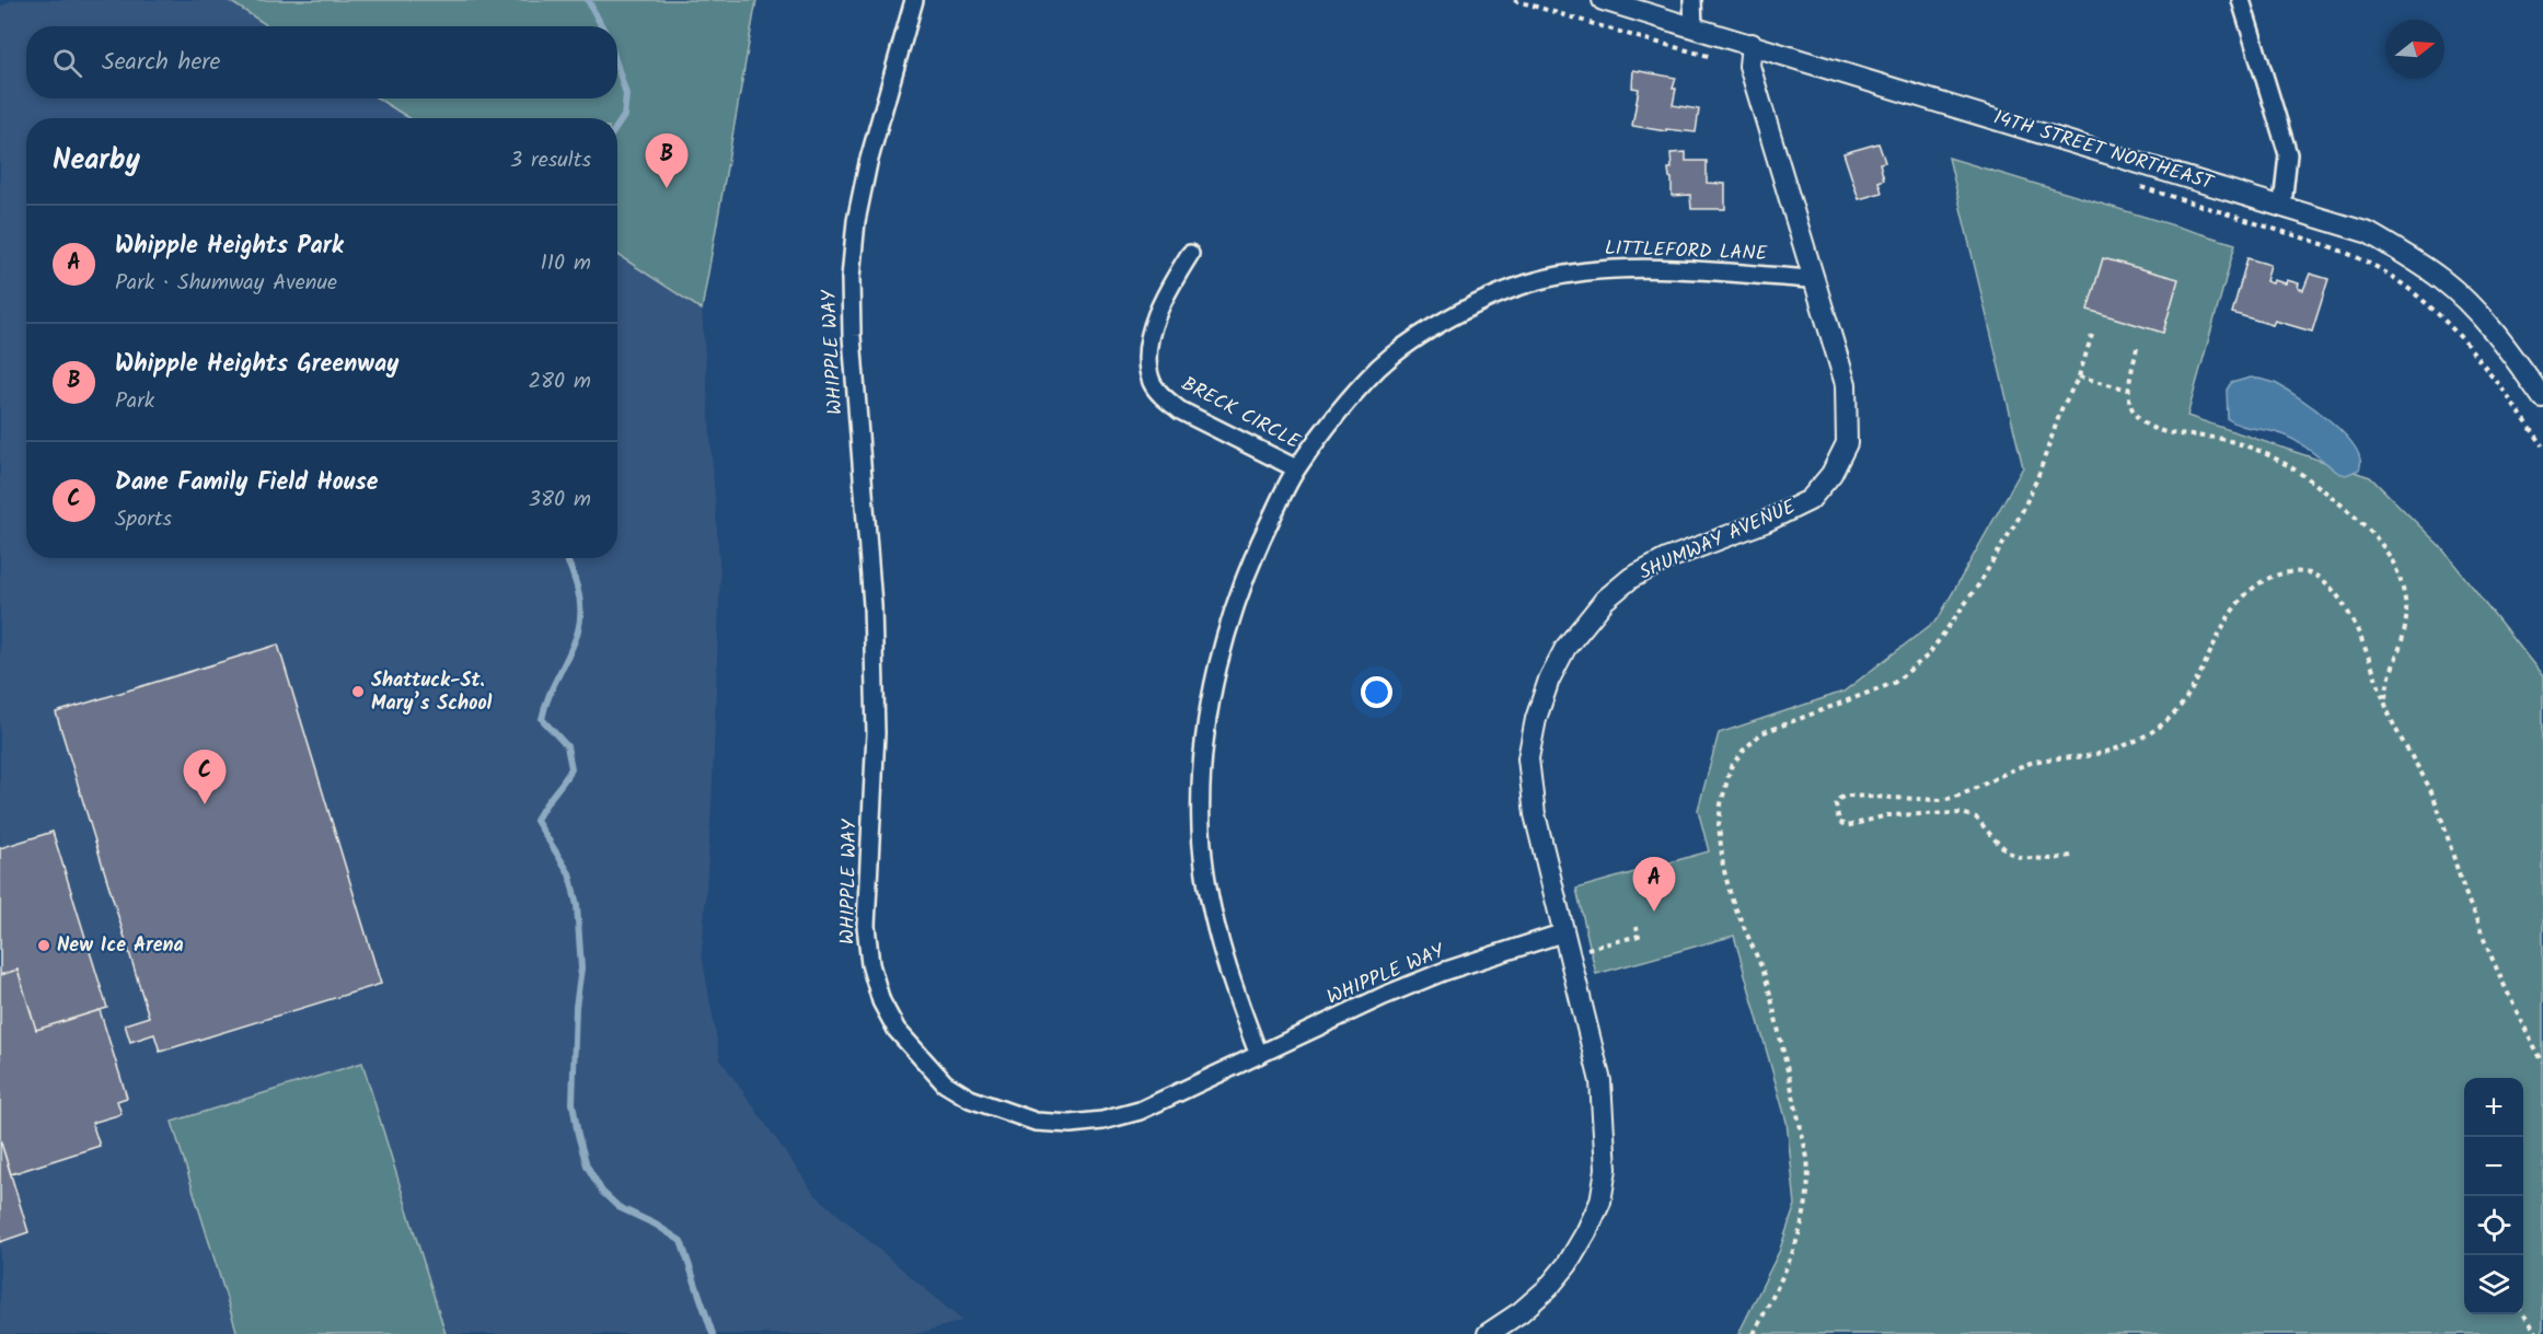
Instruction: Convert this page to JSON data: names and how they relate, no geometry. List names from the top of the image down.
{
  "streets": {
    "street": [
      "14TH STREET NORTHEAST",
      "LITTLEFORD LANE",
      "WHIPPLE WAY",
      "BRECK CIRCLE",
      "SHUMWAY AVENUE"
    ]
  },
  "crossings": [
    ["14TH STREET NORTHEAST", "SHUMWAY AVENUE"],
    ["LITTLEFORD LANE", "WHIPPLE WAY"],
    ["LITTLEFORD LANE", "BRECK CIRCLE"],
    ["LITTLEFORD LANE", "SHUMWAY AVENUE"],
    ["WHIPPLE WAY", "SHUMWAY AVENUE"]
  ],
  "places": ["Shattuck-St. Mary’s School", "New Ice Arena"],
  "north": "right",
  "page": {
    "search": "Search here",
    "heading": ["Nearby", "3 results"],
    "pins": ["B", "C", "A"],
    "list": [
      {
        "mark": "A",
        "name": "Whipple Heights Park",
        "note": "Park · Shumway Avenue",
        "value": "110 m"
      },
      {
        "mark": "B",
        "name": "Whipple Heights Greenway",
        "note": "Park",
        "value": "280 m"
      },
      {
        "mark": "C",
        "name": "Dane Family Field House",
        "note": "Sports",
        "value": "380 m"
      }
    ],
    "map_buttons": ["+", "−"]
  }
}
